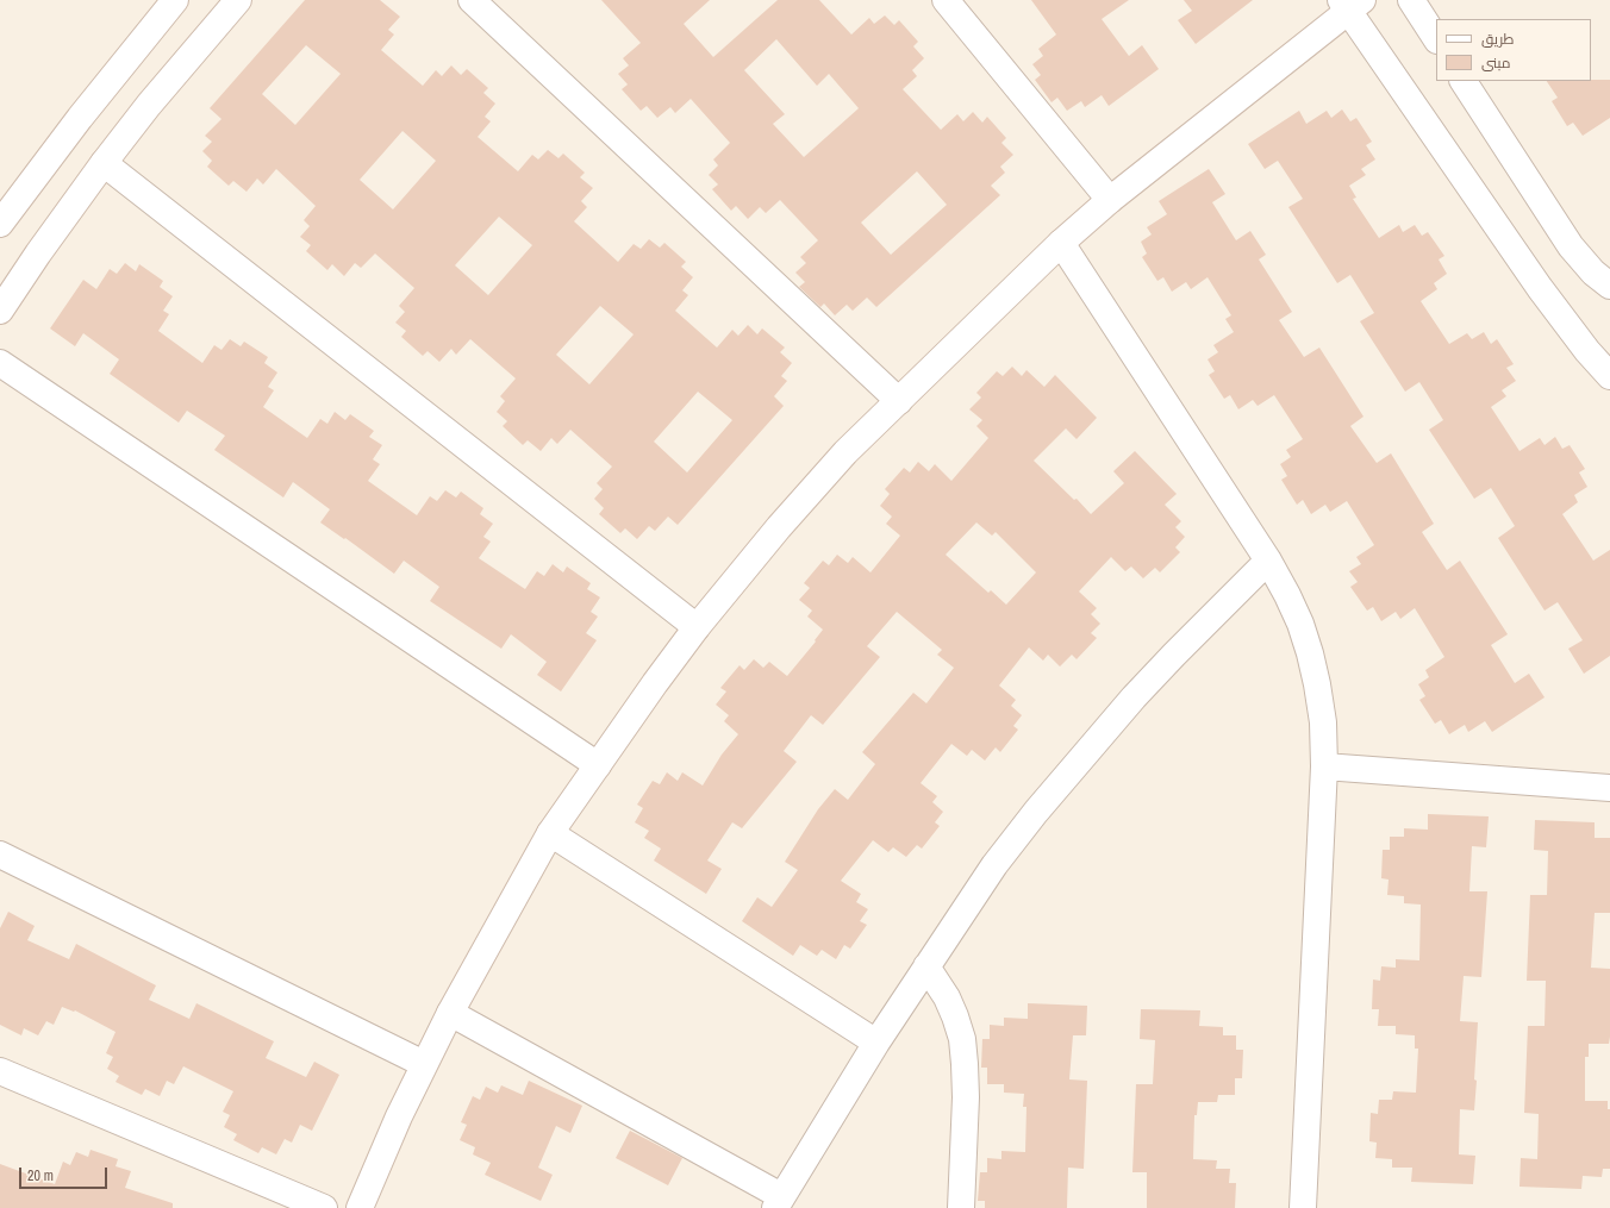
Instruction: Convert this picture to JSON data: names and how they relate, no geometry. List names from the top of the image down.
{
  "legend": ["طريق", "مبنى"],
  "scale_bar": "20 m"
}
